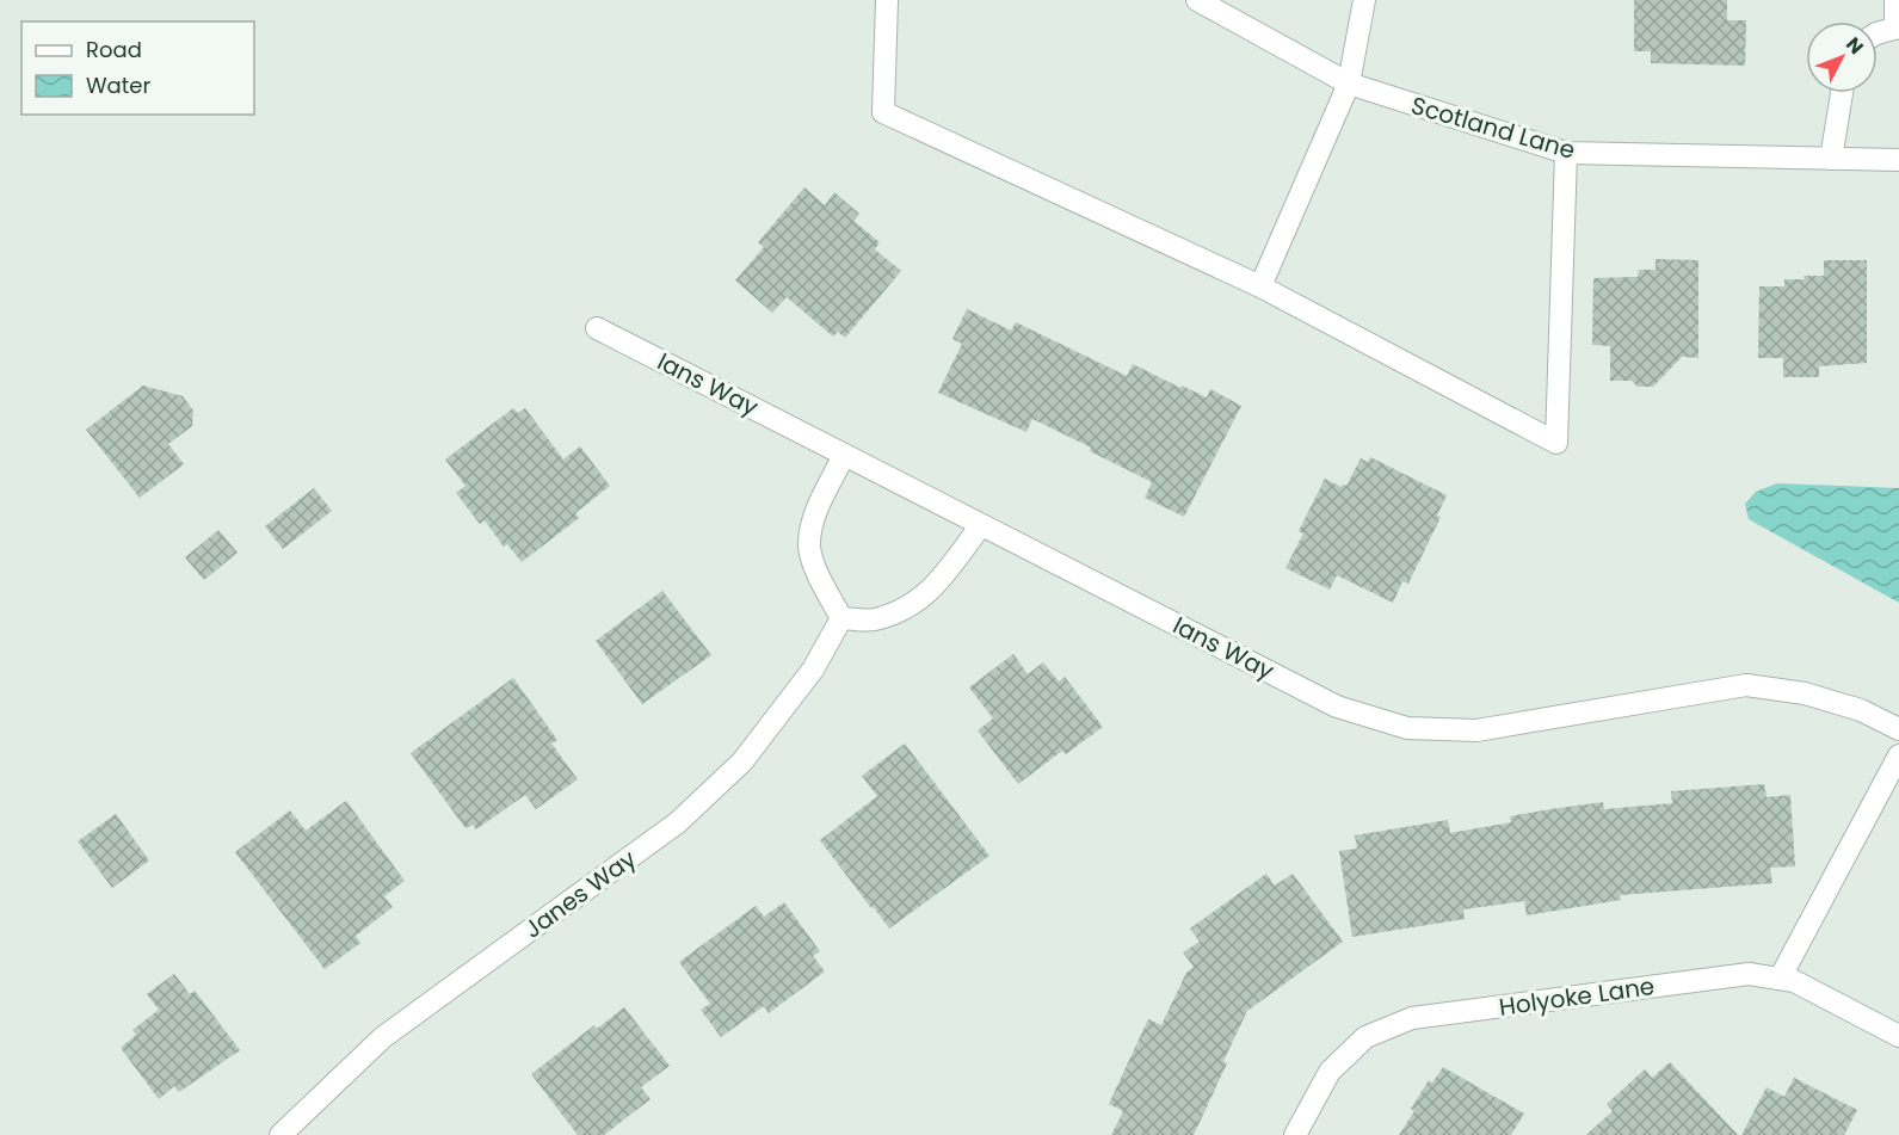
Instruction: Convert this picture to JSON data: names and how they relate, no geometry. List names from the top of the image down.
{
  "streets": {
    "street": [
      "Scotland Lane",
      "Ians Way",
      "Janes Way",
      "Holyoke Lane"
    ]
  },
  "legend": ["Road", "Water"],
  "north": "top right"
}
